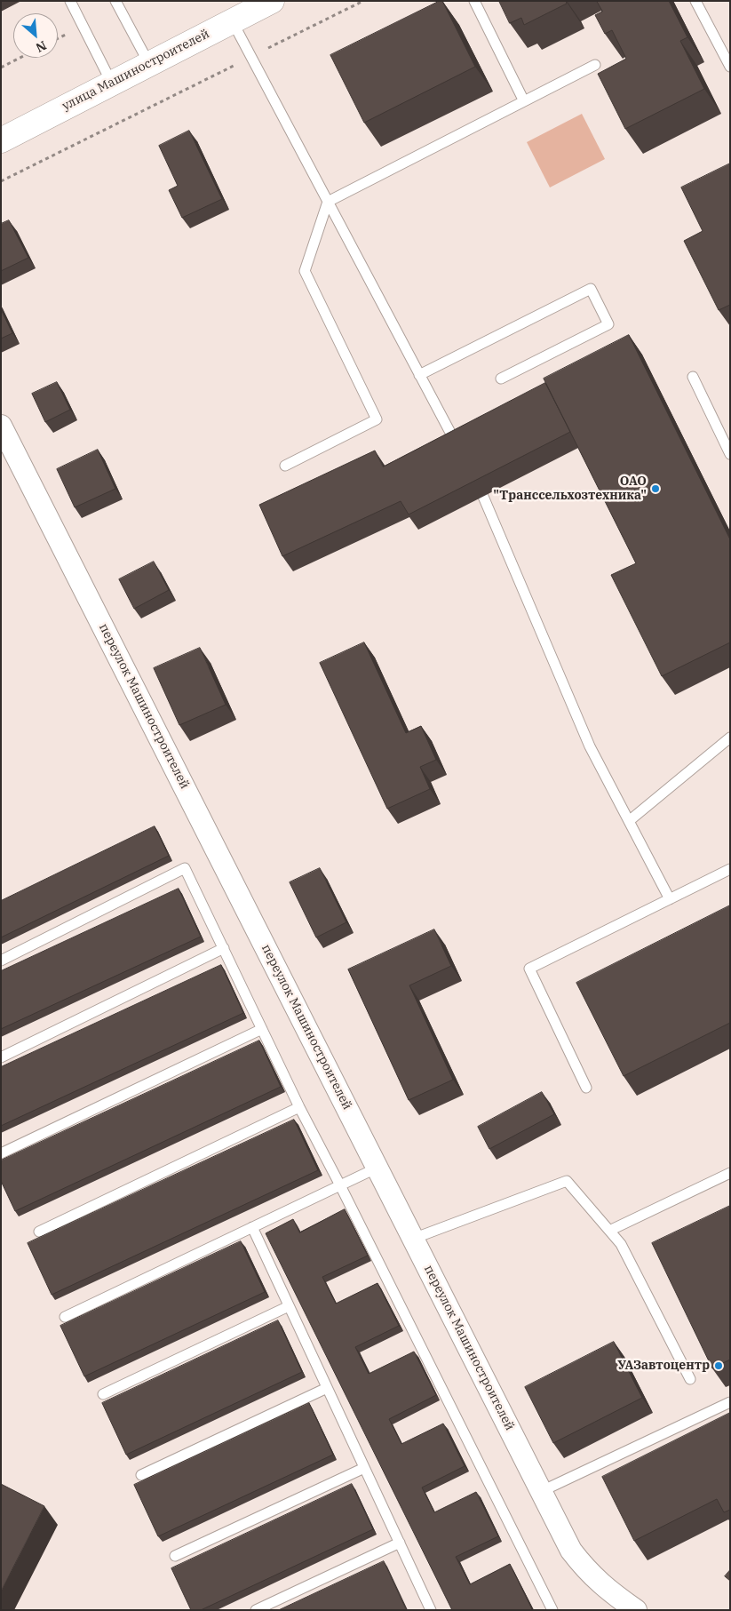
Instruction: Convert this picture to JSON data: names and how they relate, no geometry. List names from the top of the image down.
{
  "streets": {
    "main road": ["улица Машиностроителей"],
    "street": ["переулок Машиностроителей"]
  },
  "places": ["ОАО \"Транссельхозтехника\"", "УАЗавтоцентр"],
  "north": "bottom right"
}
